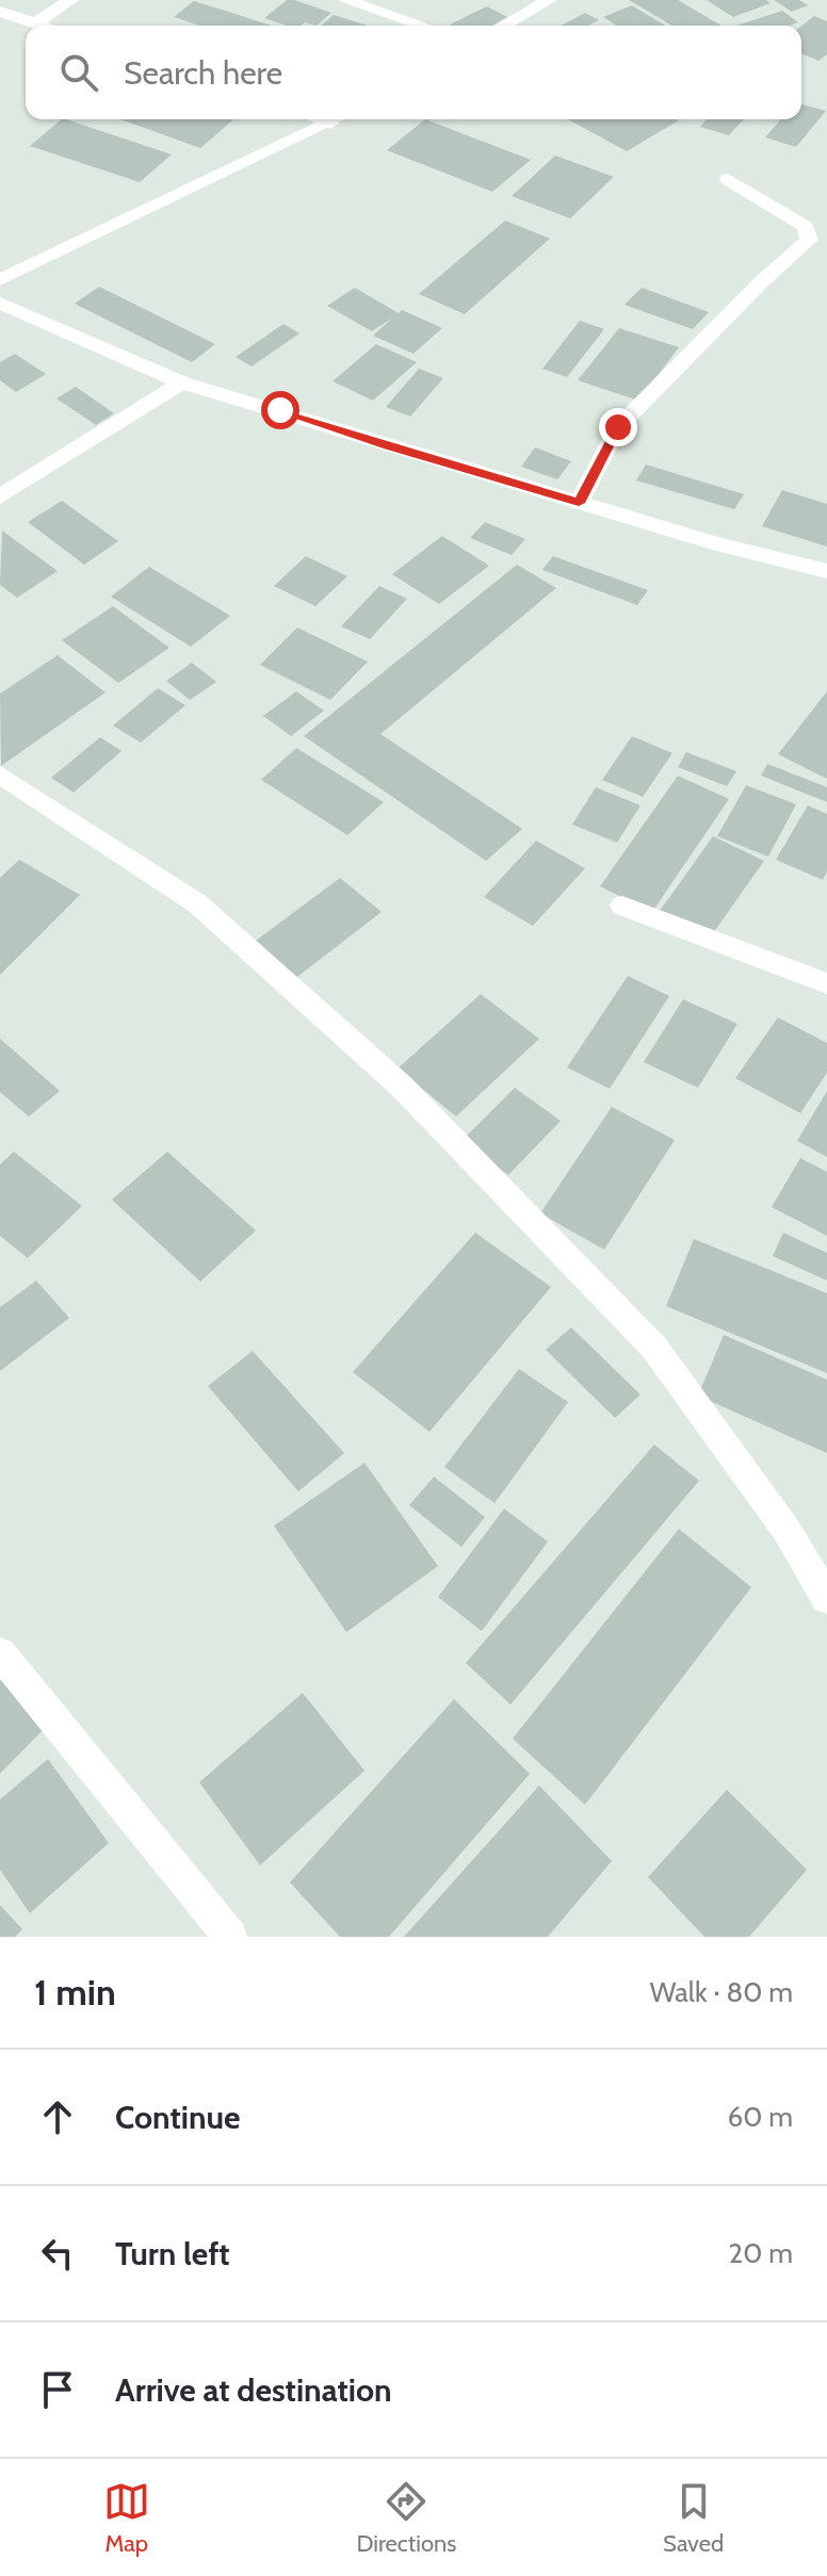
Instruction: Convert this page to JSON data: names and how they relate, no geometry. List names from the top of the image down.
{
  "page": {
    "search": "Search here",
    "heading": ["1 min", "Walk · 80 m"],
    "list": [
      ["Continue", "60 m"],
      ["Turn left", "20 m"],
      "Arrive at destination"
    ],
    "nav": ["Map", "Directions", "Saved"]
  }
}
